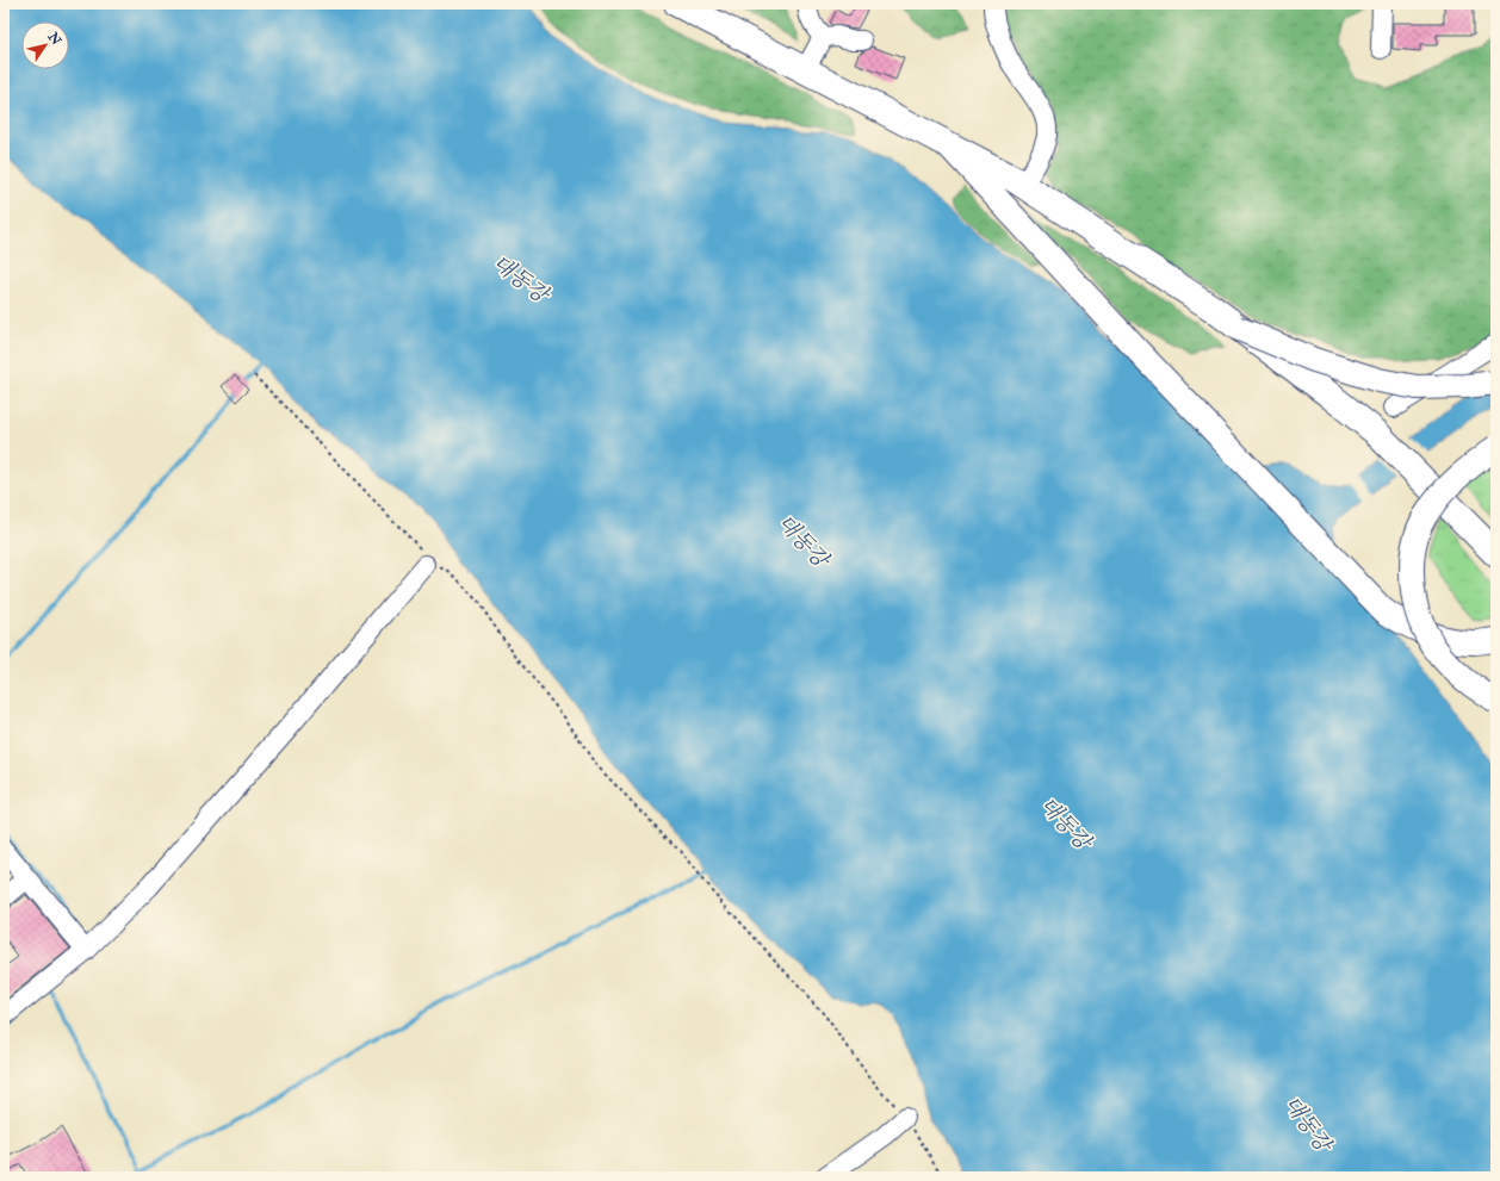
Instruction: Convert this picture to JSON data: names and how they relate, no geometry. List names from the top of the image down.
{
  "water": ["대동강"],
  "north": "top right"
}
